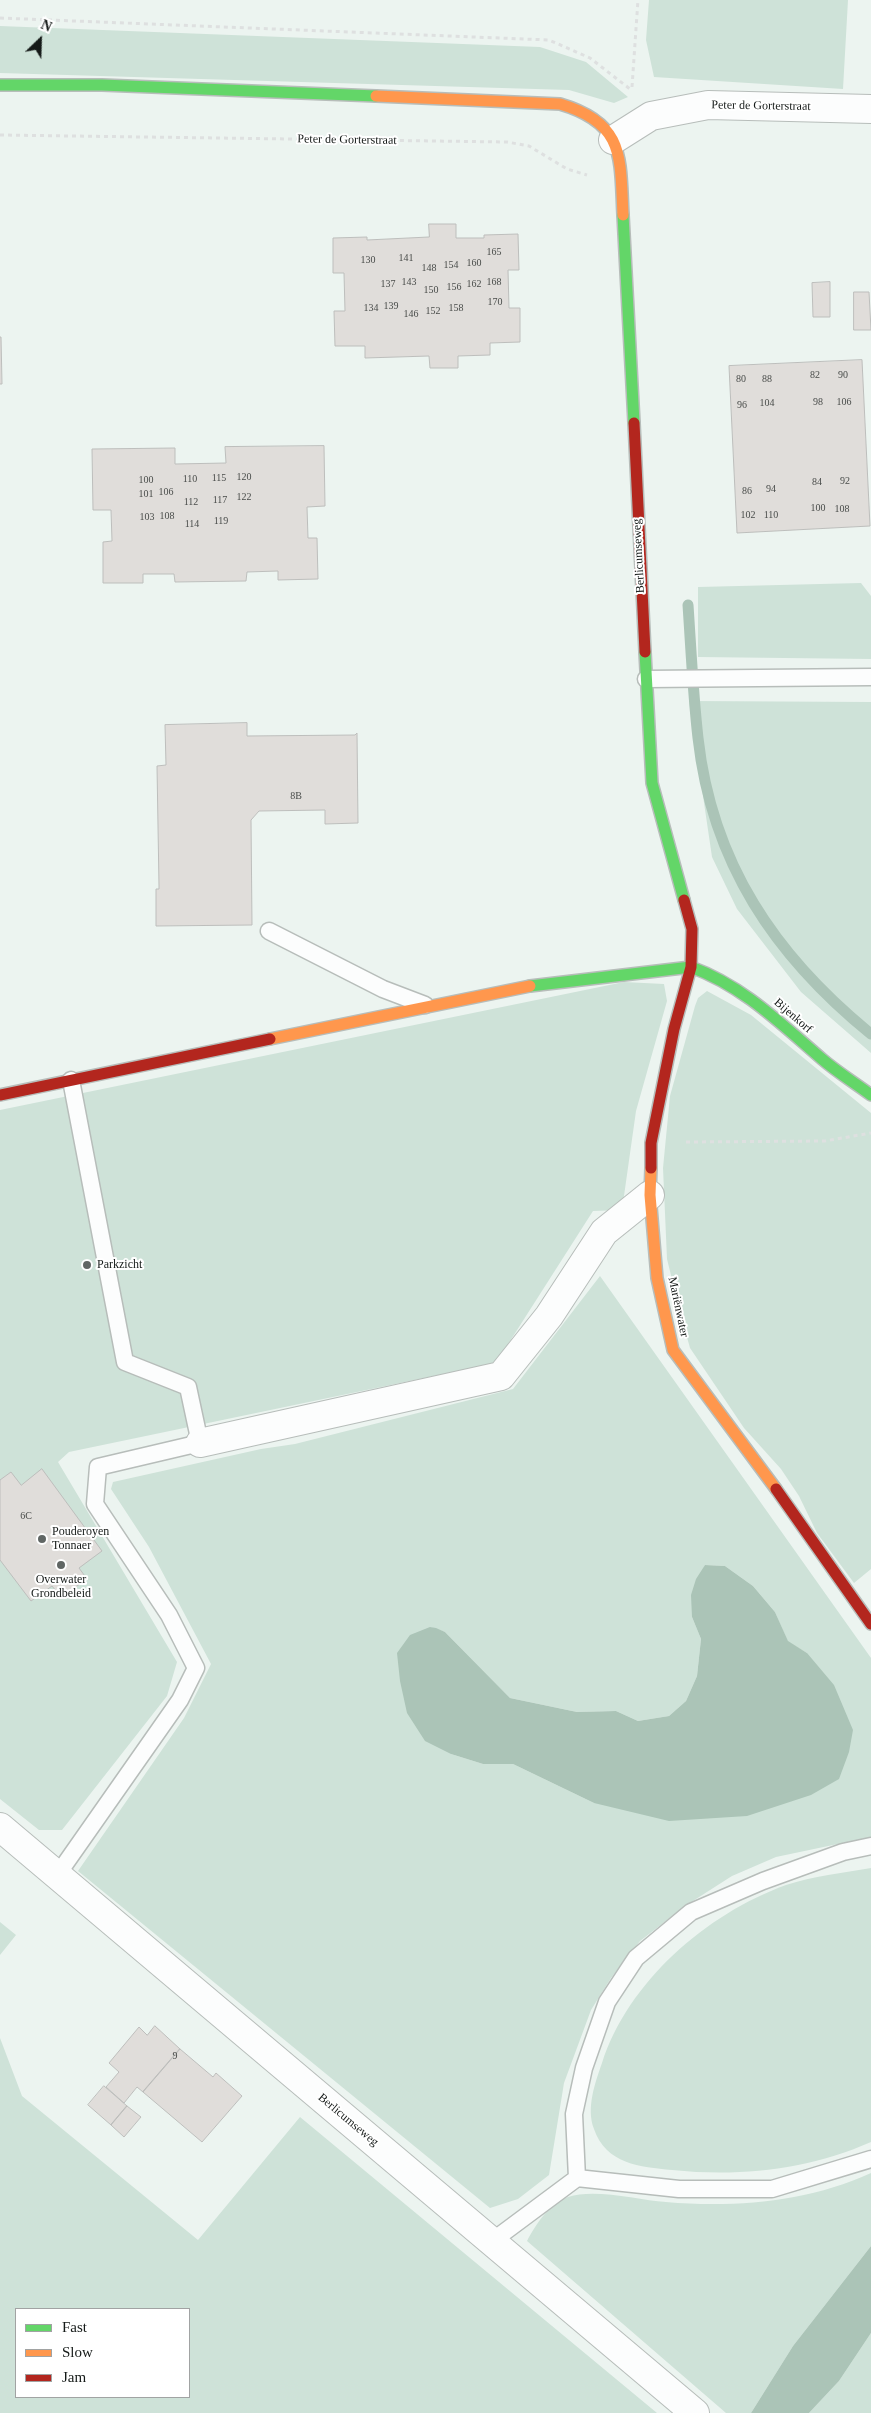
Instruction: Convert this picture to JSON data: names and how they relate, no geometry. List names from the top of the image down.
{
  "streets": {
    "street": [
      "Peter de Gorterstraat",
      "Berlicumseweg",
      "Bijenkorf",
      "Mariënwater"
    ]
  },
  "crossings": [
    ["Peter de Gorterstraat", "Berlicumseweg"],
    ["Berlicumseweg", "Bijenkorf"],
    ["Berlicumseweg", "Mariënwater"],
    ["Bijenkorf", "Mariënwater"]
  ],
  "places": ["Parkzicht", "Pouderoyen Tonnaer", "Overwater Grondbeleid"],
  "house_numbers": [
    "165",
    "141",
    "130",
    "160",
    "154",
    "148",
    "143",
    "168",
    "137",
    "162",
    "156",
    "150",
    "170",
    "139",
    "134",
    "158",
    "152",
    "146",
    "82",
    "90",
    "80",
    "88",
    "98",
    "106",
    "104",
    "96",
    "120",
    "115",
    "110",
    "100",
    "92",
    "84",
    "94",
    "86",
    "106",
    "101",
    "122",
    "117",
    "112",
    "100",
    "108",
    "102",
    "110",
    "108",
    "103",
    "119",
    "114",
    "8B",
    "6C",
    "9"
  ],
  "legend": ["Fast", "Slow", "Jam"],
  "north": "top right"
}
